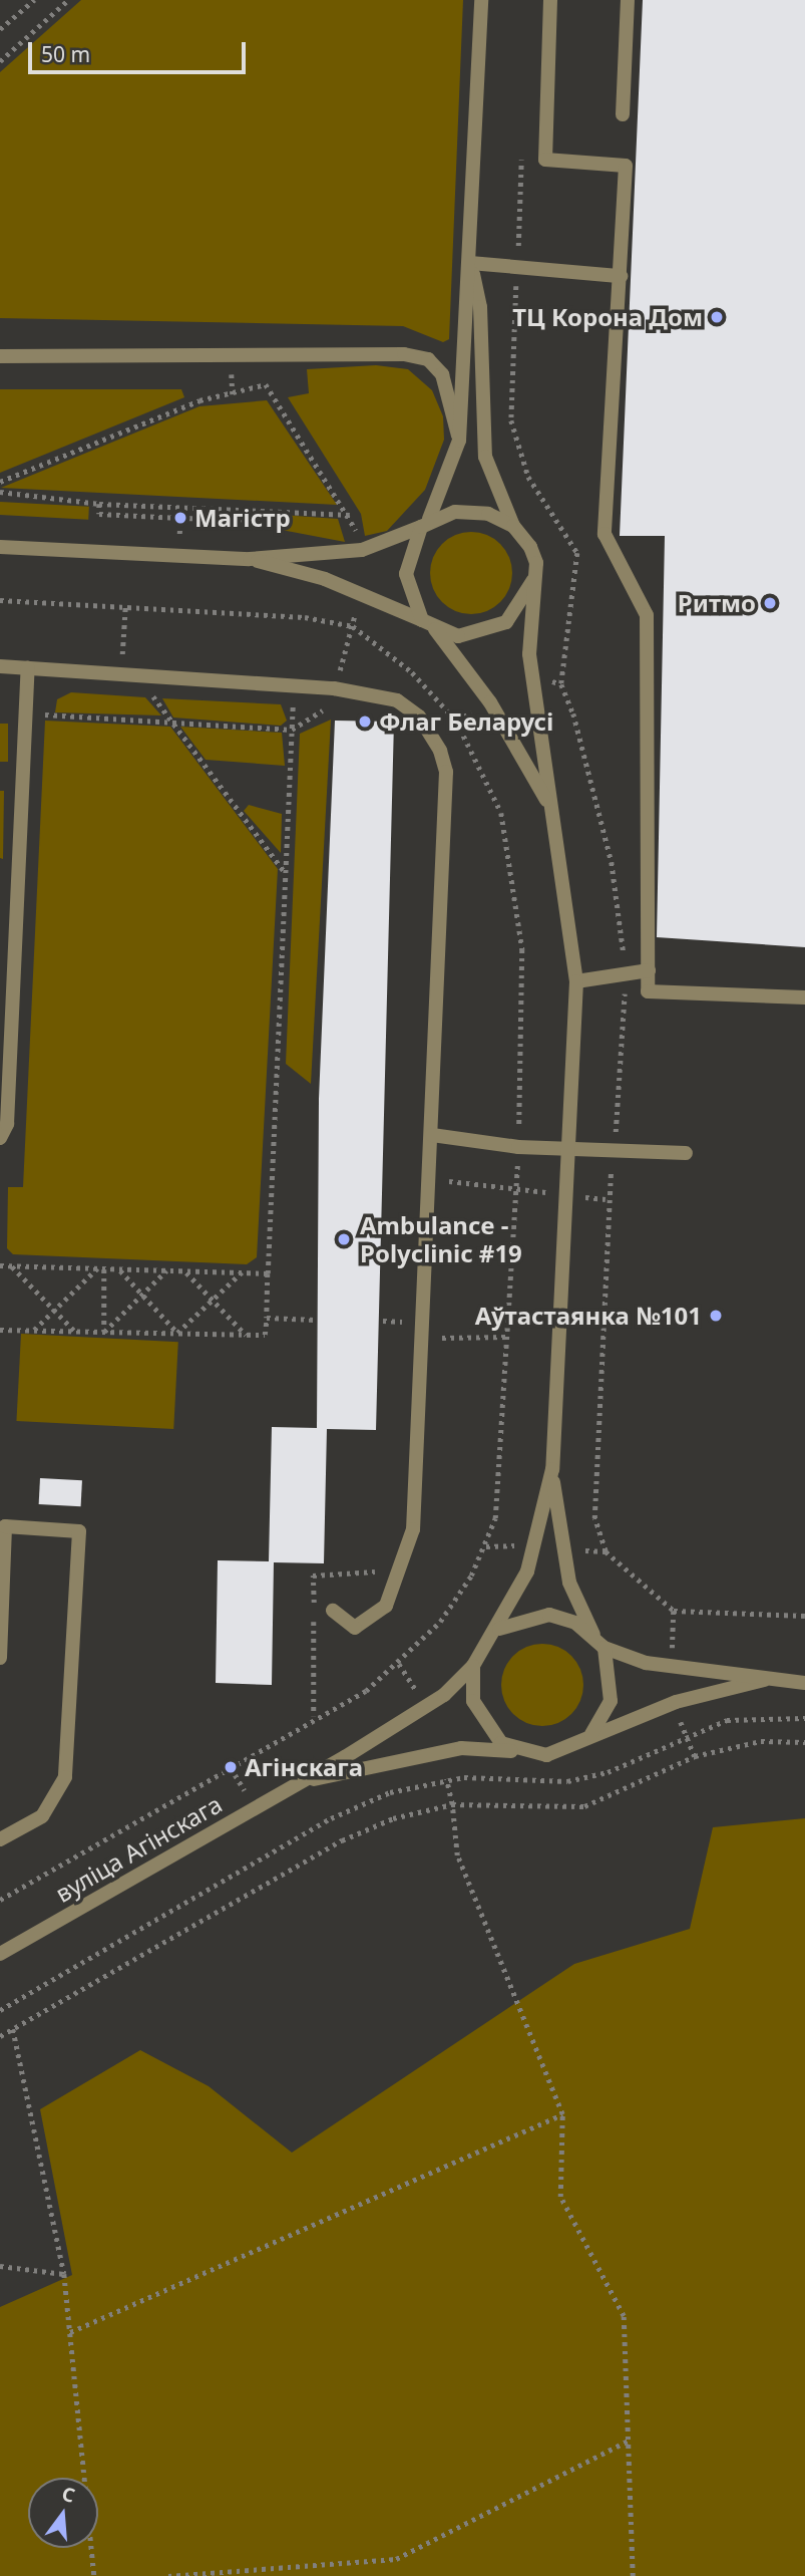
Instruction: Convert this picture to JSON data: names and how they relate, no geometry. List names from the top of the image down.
{
  "streets": {
    "street": ["вуліца Агінскага"]
  },
  "places": [
    "ТЦ Корона Дом",
    "Магістр",
    "Ритмо",
    "Флаг Беларусі",
    "Ambulance - Polyclinic #19",
    "Аўтастаянка №101",
    "Агінскага"
  ],
  "scale_bar": "50 m",
  "north": "top"
}
